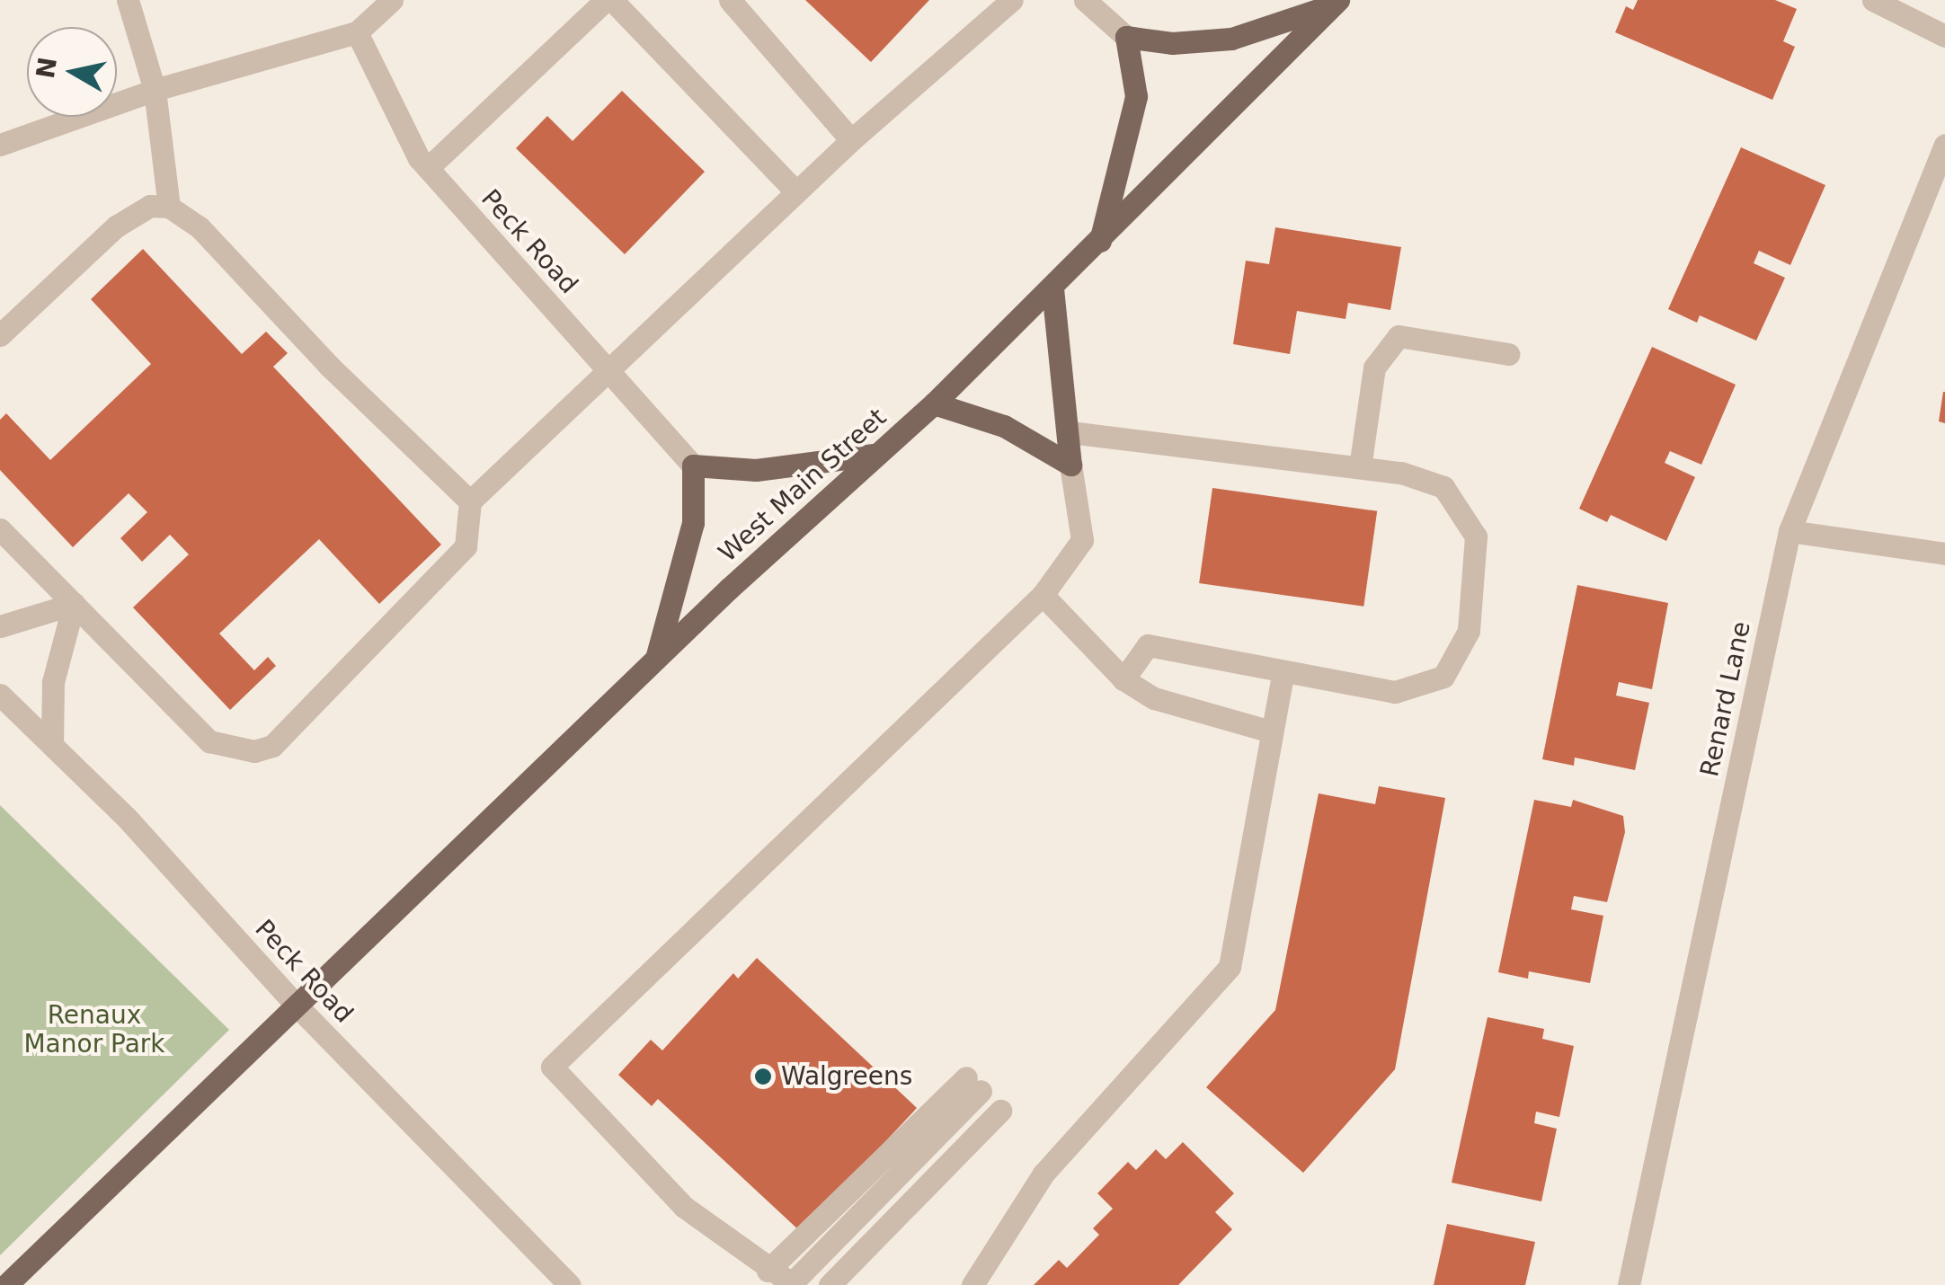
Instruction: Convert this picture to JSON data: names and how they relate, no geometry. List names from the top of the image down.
{
  "streets": {
    "main road": ["West Main Street"],
    "street": ["Peck Road", "Renard Lane"]
  },
  "crossings": [
    ["Peck Road", "West Main Street"]
  ],
  "parks": ["Renaux Manor Park"],
  "places": ["Walgreens"],
  "north": "left"
}
